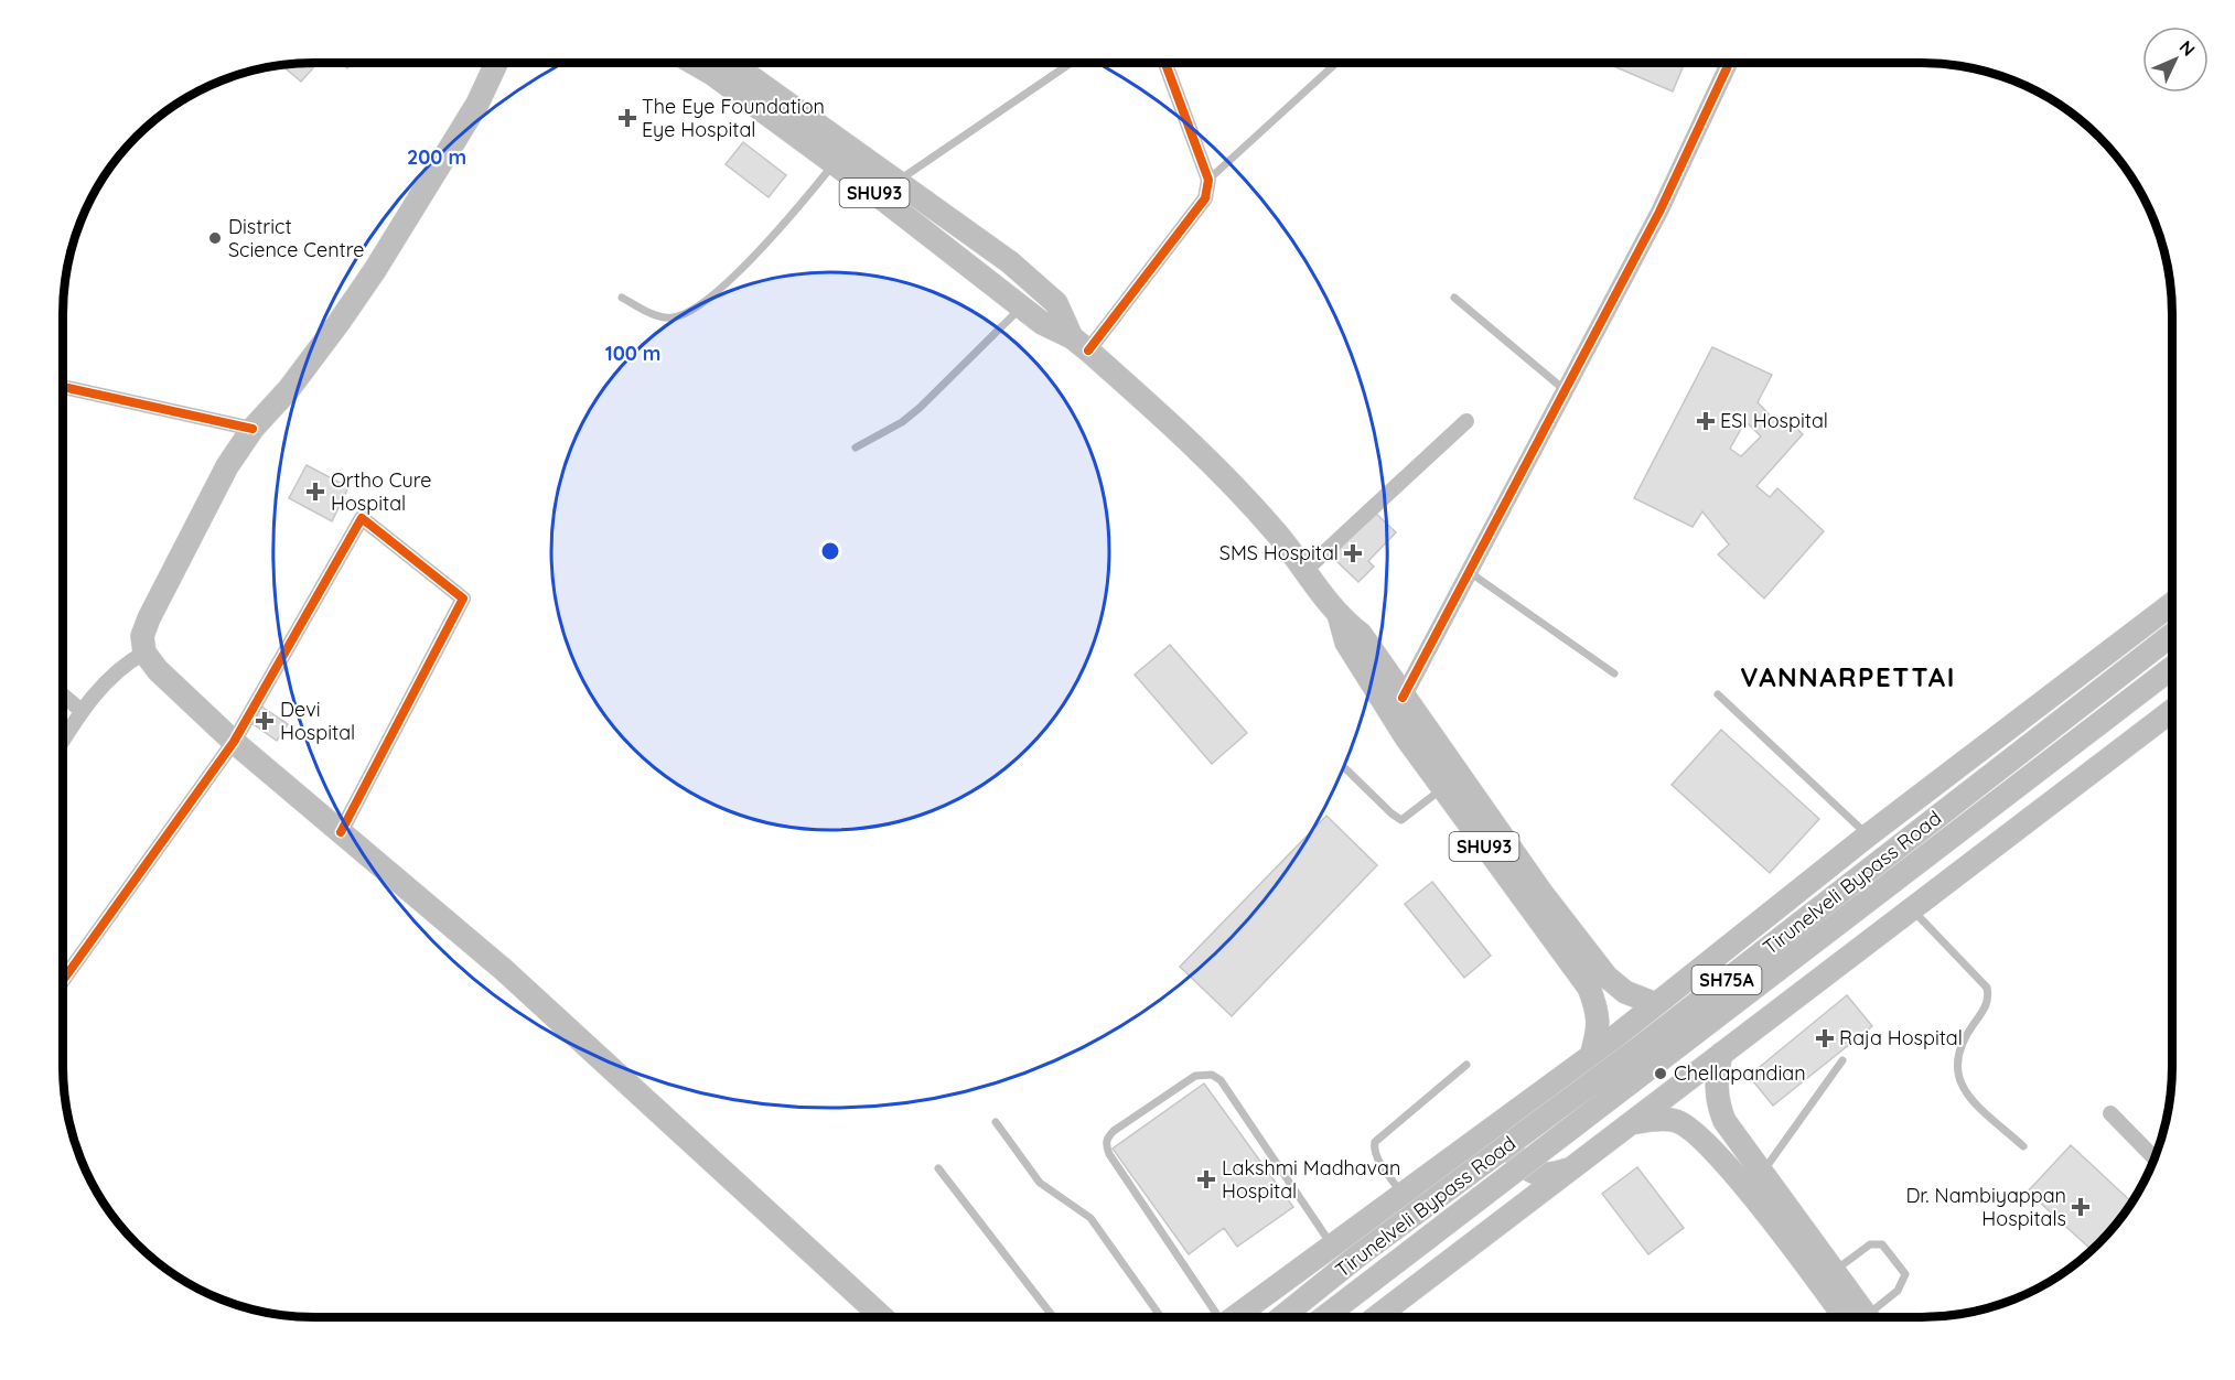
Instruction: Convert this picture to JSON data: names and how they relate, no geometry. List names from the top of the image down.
{
  "streets": {
    "main road": ["SHU93", "Tirunelveli Bypass Road", "SH75A"]
  },
  "districts": ["VANNARPETTAI"],
  "places": {
    "health": [
      "The Eye Foundation Eye Hospital",
      "ESI Hospital",
      "Ortho Cure Hospital",
      "SMS Hospital",
      "Devi Hospital",
      "Raja Hospital",
      "Lakshmi Madhavan Hospital",
      "Dr. Nambiyappan Hospitals"
    ],
    "other": ["District Science Centre", "Chellapandian"]
  },
  "north": "top right",
  "rings": ["200 m", "100 m"]
}
